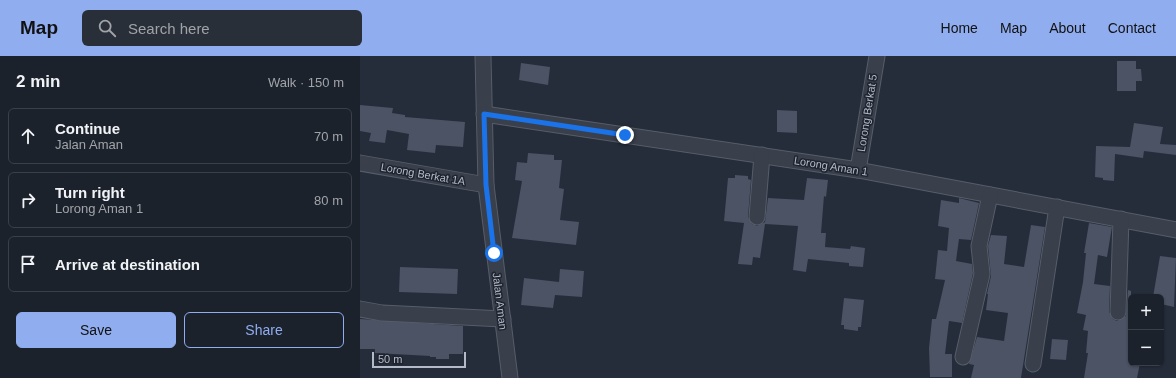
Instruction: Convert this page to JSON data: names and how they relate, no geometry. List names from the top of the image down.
{
  "streets": {
    "street": [
      "Lorong Berkat 5",
      "Lorong Aman 1",
      "Lorong Berkat 1A",
      "Jalan Aman"
    ]
  },
  "crossings": [
    ["Lorong Berkat 5", "Lorong Aman 1"],
    ["Lorong Aman 1", "Jalan Aman"],
    ["Lorong Berkat 1A", "Jalan Aman"]
  ],
  "scale_bar": "50 m",
  "page": {
    "header": "Map",
    "search": "Search here",
    "nav": [
      "Home",
      "Map",
      "About",
      "Contact"
    ],
    "heading": ["2 min", "Walk · 150 m"],
    "list": [
      ["Continue", "Jalan Aman", "70 m"],
      ["Turn right", "Lorong Aman 1", "80 m"],
      "Arrive at destination"
    ],
    "map_buttons": ["+", "−"],
    "buttons": ["Save", "Share"],
    "scale": "50 m"
  }
}
